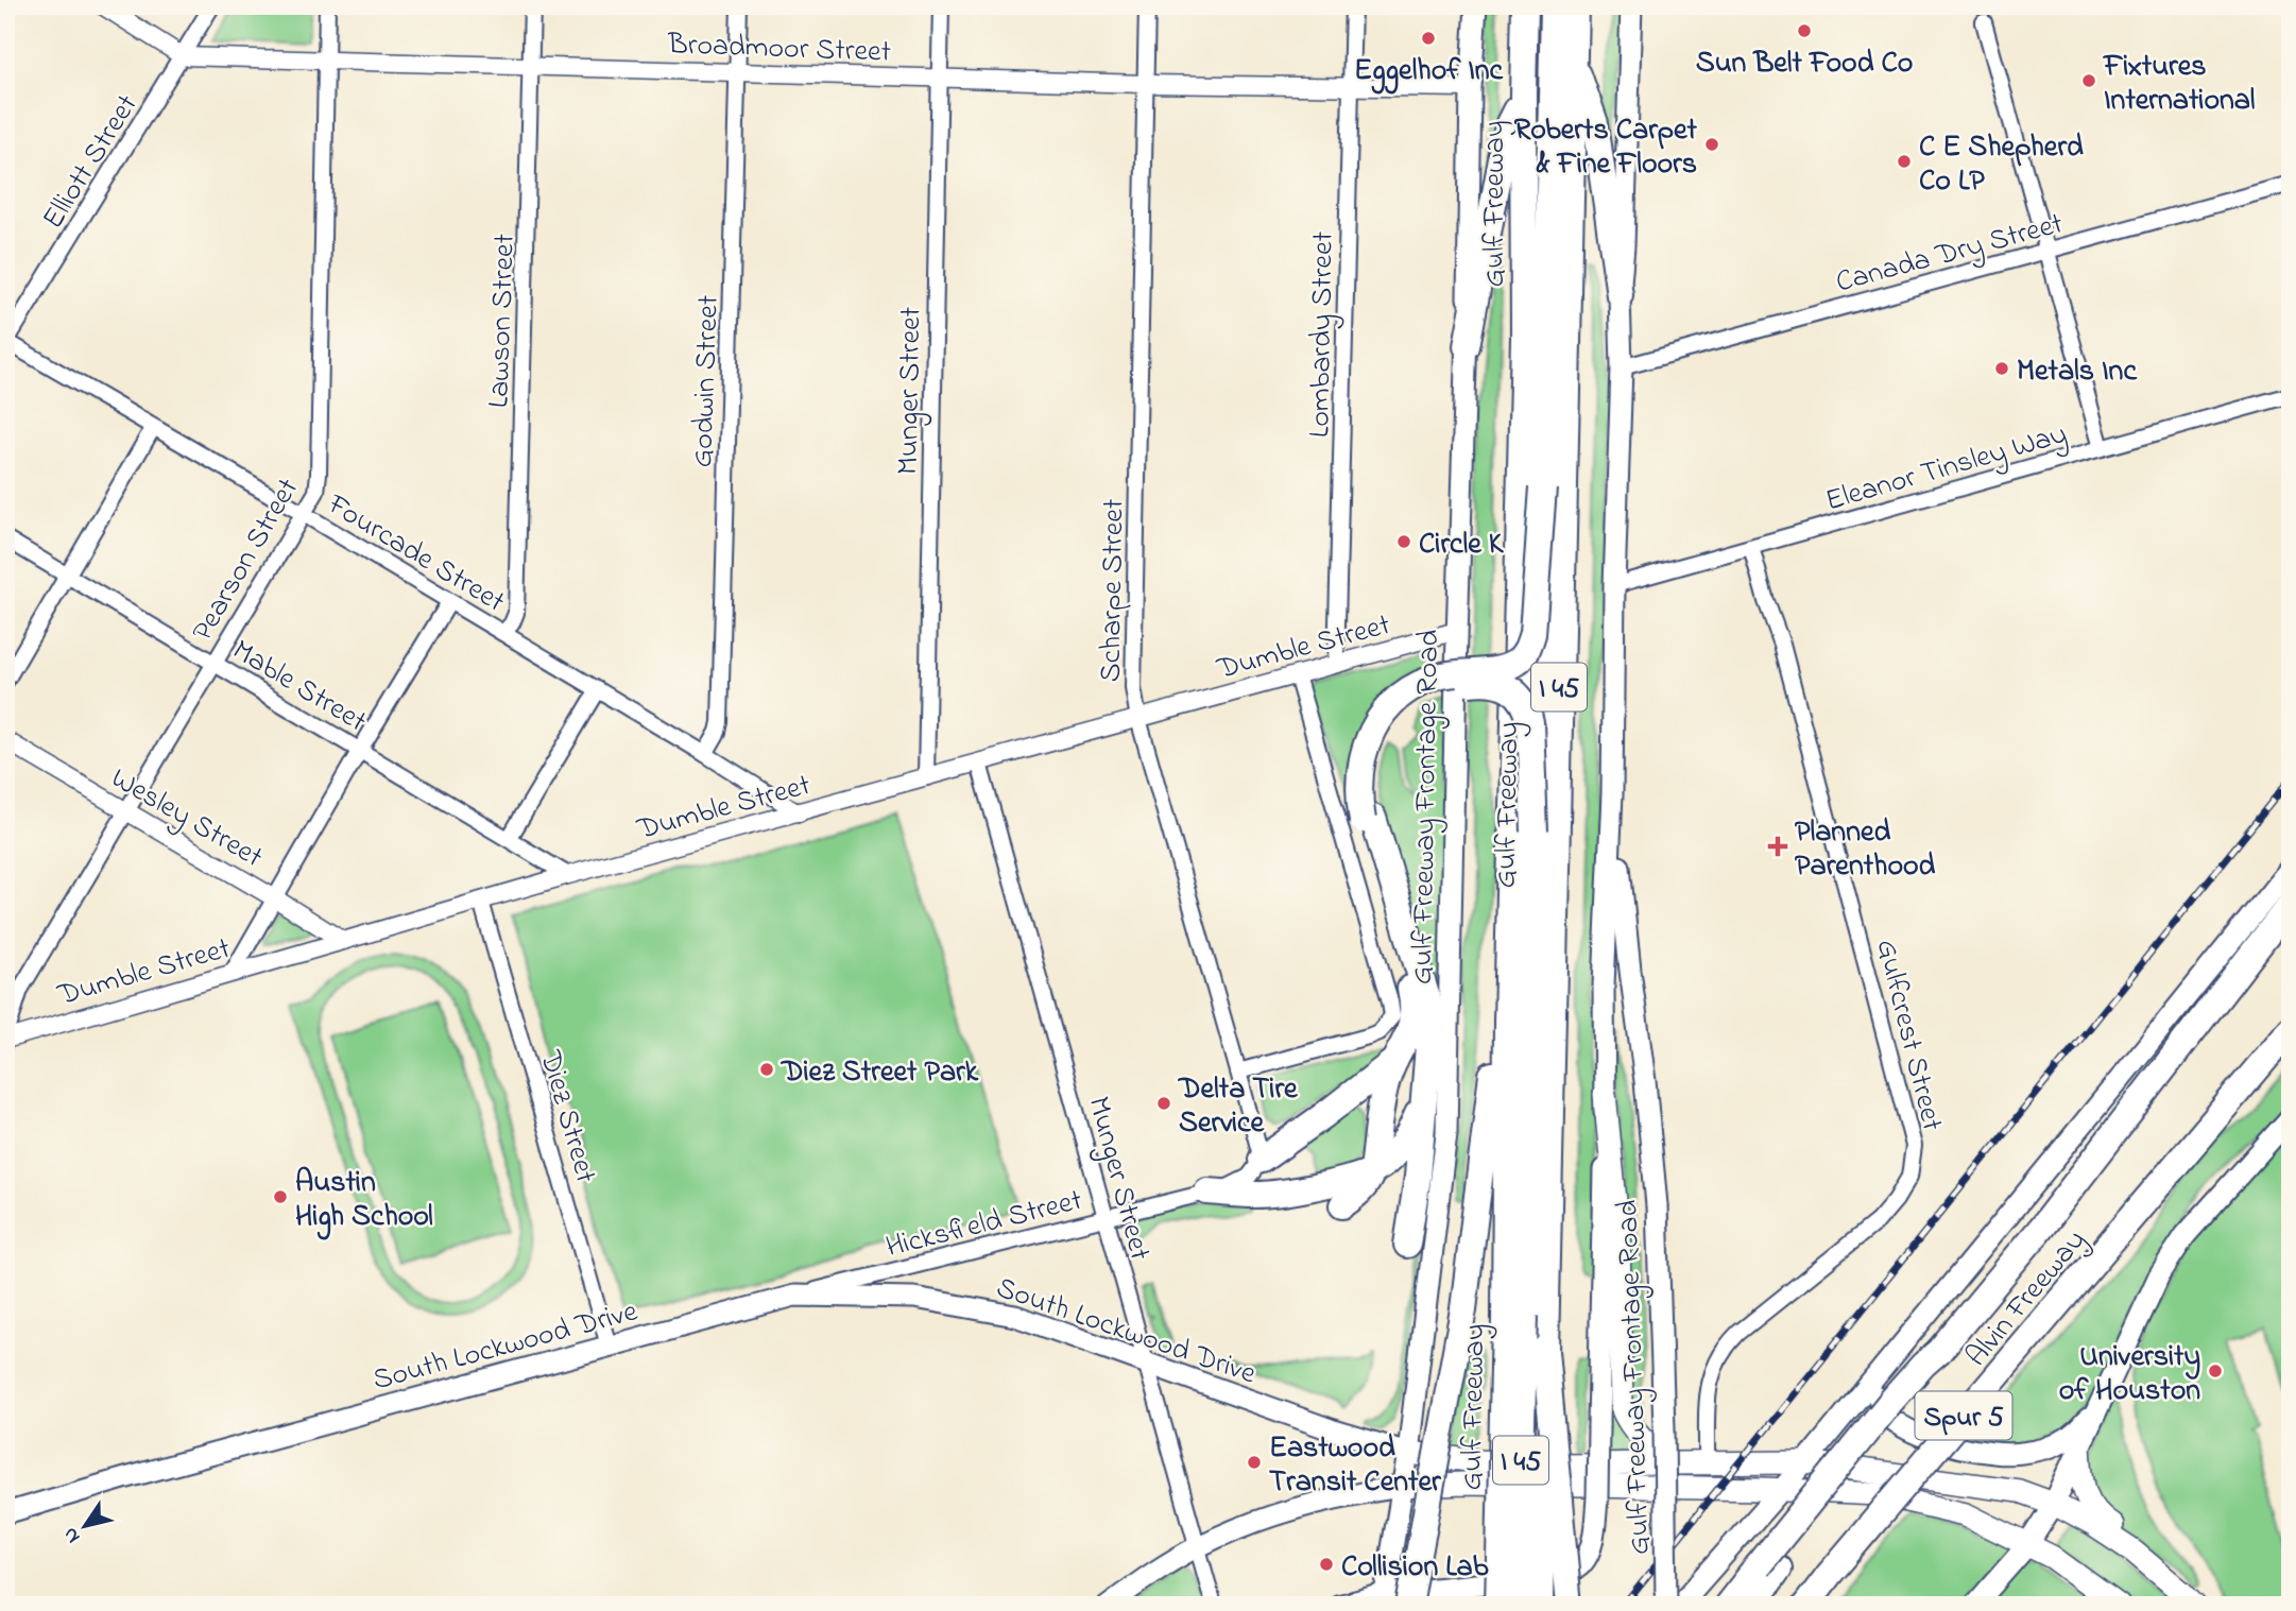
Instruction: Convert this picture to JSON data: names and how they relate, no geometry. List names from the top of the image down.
{
  "streets": {
    "highway": [
      "Gulf Freeway",
      "I 45",
      "Alvin Freeway",
      "Spur 5"
    ],
    "main road": ["Gulf Freeway Frontage Road", "South Lockwood Drive"],
    "street": [
      "Broadmoor Street",
      "Elliott Street",
      "Canada Dry Street",
      "Lawson Street",
      "Lombardy Street",
      "Godwin Street",
      "Munger Street",
      "Eleanor Tinsley Way",
      "Fourcade Street",
      "Pearson Street",
      "Scharpe Street",
      "Dumble Street",
      "Mable Street",
      "Wesley Street",
      "Gulfcrest Street",
      "Diez Street",
      "Hicksfield Street"
    ]
  },
  "crossings": [
    ["Broadmoor Street", "Elliott Street"],
    ["Broadmoor Street", "Lawson Street"],
    ["Broadmoor Street", "Lombardy Street"],
    ["Broadmoor Street", "Godwin Street"],
    ["Broadmoor Street", "Munger Street"],
    ["Broadmoor Street", "Pearson Street"],
    ["Broadmoor Street", "Scharpe Street"],
    ["Broadmoor Street", "Gulf Freeway Frontage Road"],
    ["Elliott Street", "Fourcade Street"],
    ["Canada Dry Street", "Gulf Freeway Frontage Road"],
    ["Lawson Street", "Fourcade Street"],
    ["Lombardy Street", "Dumble Street"],
    ["Godwin Street", "Fourcade Street"],
    ["Munger Street", "Dumble Street"],
    ["Munger Street", "Hicksfield Street"],
    ["Munger Street", "South Lockwood Drive"],
    ["Eleanor Tinsley Way", "Gulf Freeway Frontage Road"],
    ["Eleanor Tinsley Way", "Gulfcrest Street"],
    ["Fourcade Street", "Pearson Street"],
    ["Fourcade Street", "Dumble Street"],
    ["Pearson Street", "Dumble Street"],
    ["Pearson Street", "Mable Street"],
    ["Pearson Street", "Wesley Street"],
    ["Scharpe Street", "Dumble Street"],
    ["Scharpe Street", "Hicksfield Street"],
    ["Dumble Street", "Mable Street"],
    ["Dumble Street", "Gulf Freeway Frontage Road"],
    ["Dumble Street", "Wesley Street"],
    ["Dumble Street", "Diez Street"],
    ["Gulf Freeway Frontage Road", "South Lockwood Drive"],
    ["Gulfcrest Street", "South Lockwood Drive"],
    ["Diez Street", "South Lockwood Drive"],
    ["Hicksfield Street", "South Lockwood Drive"],
    ["South Lockwood Drive", "Spur 5"]
  ],
  "places": {
    "other": [
      "Sun Belt Food Co",
      "Eggelhof Inc",
      "Fixtures International",
      "Roberts Carpet & Fine Floors",
      "C E Shepherd Co LP",
      "Metals Inc",
      "Circle K",
      "Diez Street Park",
      "Delta Tire Service",
      "Austin High School",
      "University of Houston",
      "Eastwood Transit Center",
      "Collision Lab"
    ],
    "health": ["Planned Parenthood"]
  },
  "north": "bottom left"
}
